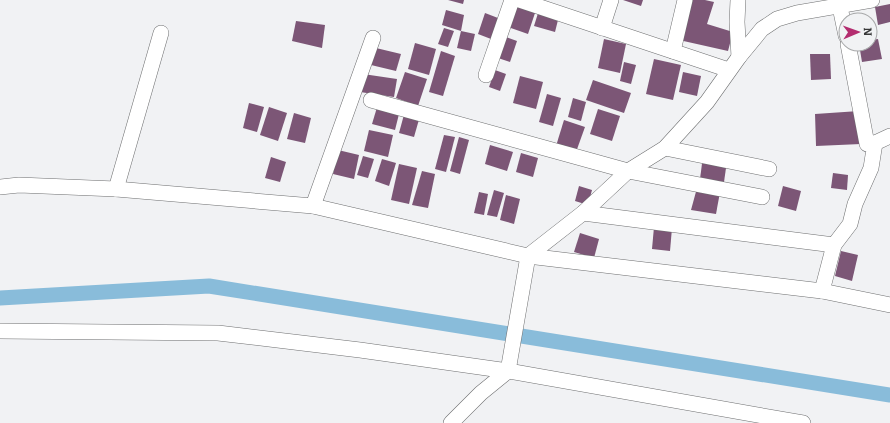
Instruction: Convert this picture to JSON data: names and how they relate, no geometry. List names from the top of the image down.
{
  "north": "right"
}
